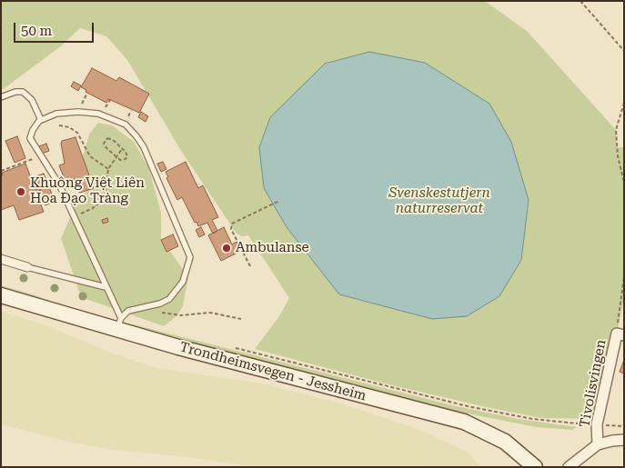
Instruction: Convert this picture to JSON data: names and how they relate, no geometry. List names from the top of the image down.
{
  "streets": {
    "main road": ["Trondheimsvegen - Jessheim"],
    "street": ["Tivolisvingen"]
  },
  "parks": ["Svenskestutjern naturreservat"],
  "places": ["Khuông Việt Liên Hoa Đạo Tràng", "Ambulanse"],
  "scale_bar": "50 m"
}
